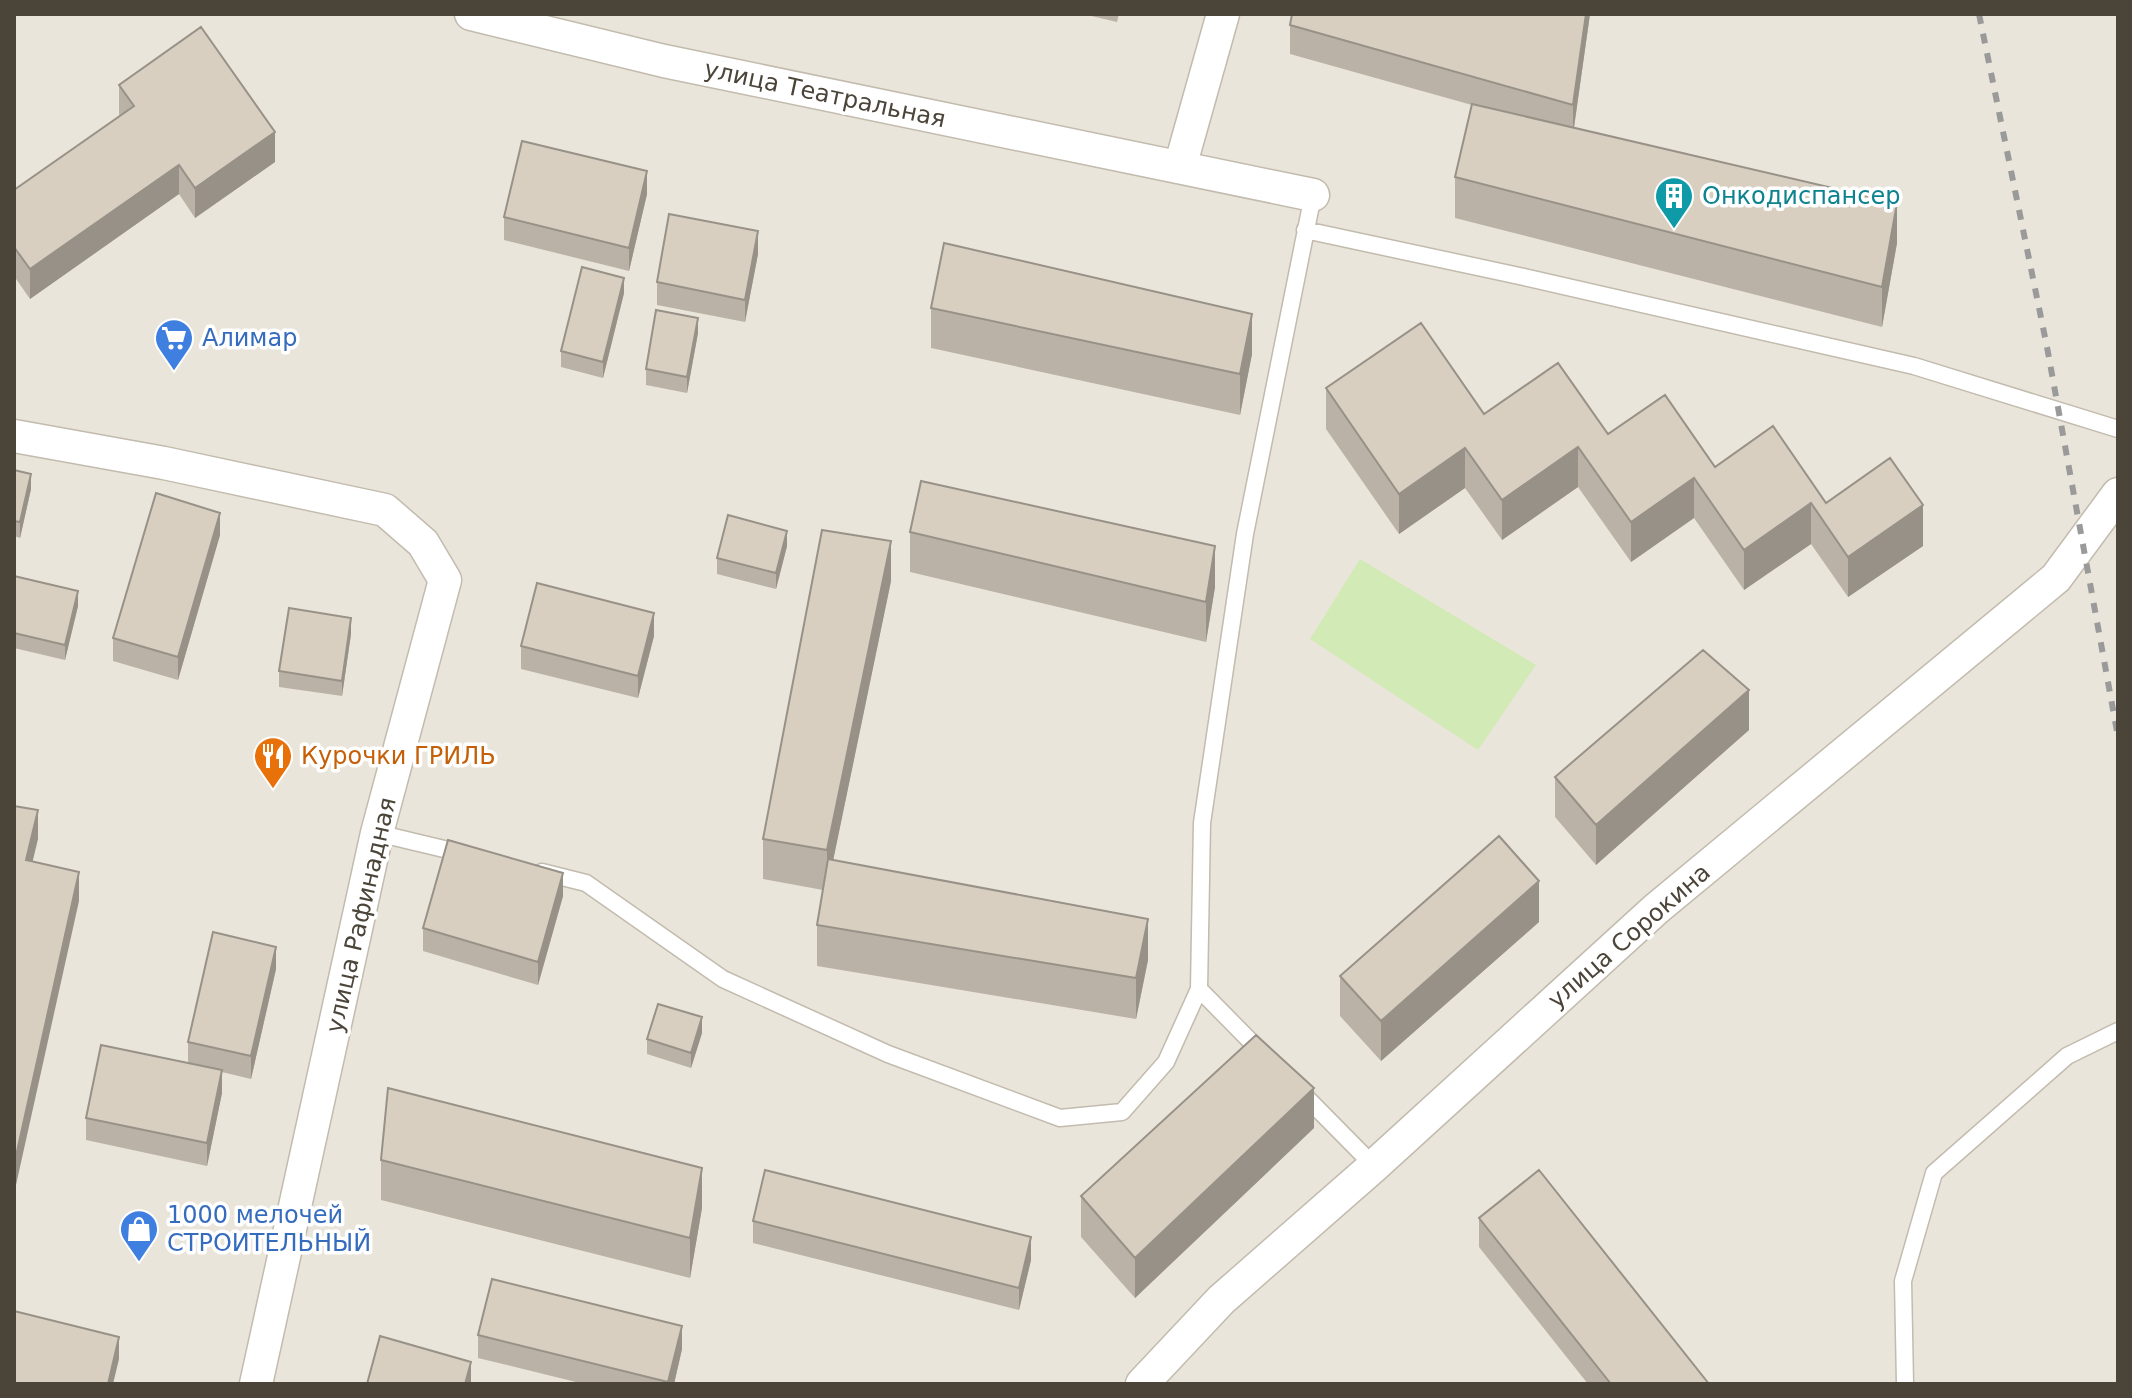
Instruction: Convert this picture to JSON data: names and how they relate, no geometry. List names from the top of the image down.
{
  "streets": {
    "street": ["улица Театральная", "улица Рафинадная", "улица Сорокина"]
  },
  "places": {
    "building": ["Онкодиспансер"],
    "supermarket": ["Алимар"],
    "restaurant": ["Курочки ГРИЛЬ"],
    "shop": ["1000 мелочей СТРОИТЕЛЬНЫЙ"]
  }
}
